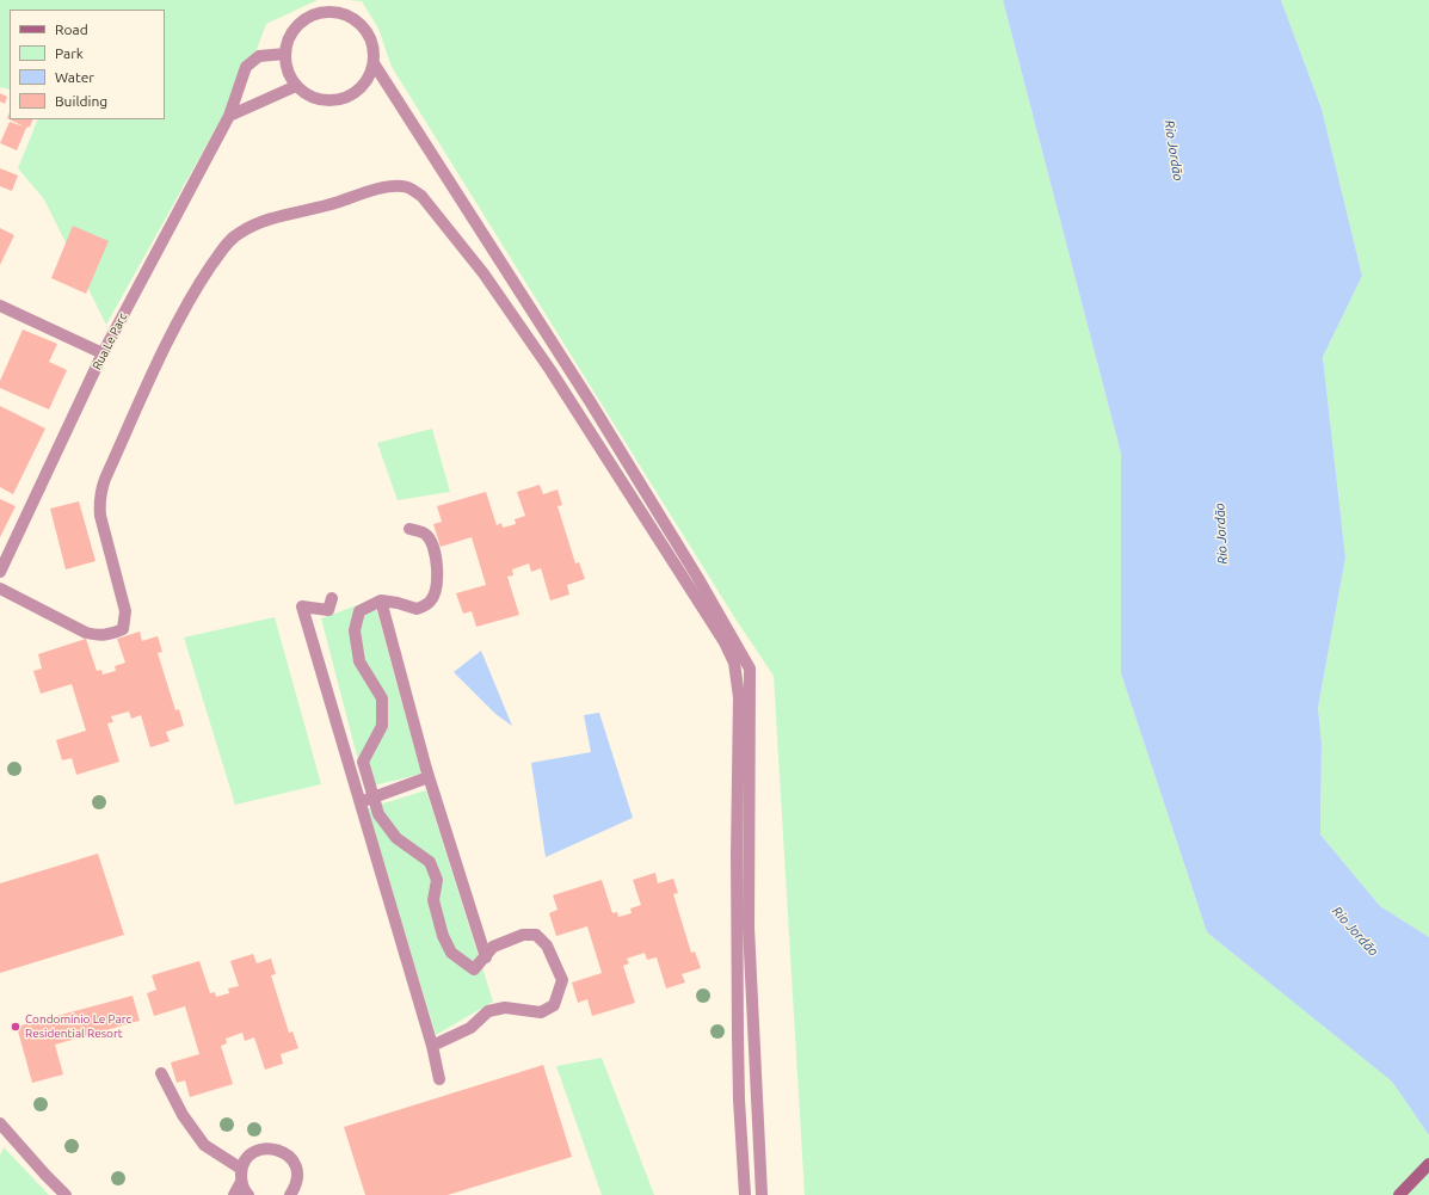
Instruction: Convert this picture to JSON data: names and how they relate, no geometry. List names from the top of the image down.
{
  "streets": {
    "street": ["Rua Le Parc"]
  },
  "water": ["Rio Jordão"],
  "places": ["Condomínio Le Parc Residential Resort"],
  "legend": [
    "Road",
    "Park",
    "Water",
    "Building"
  ]
}
